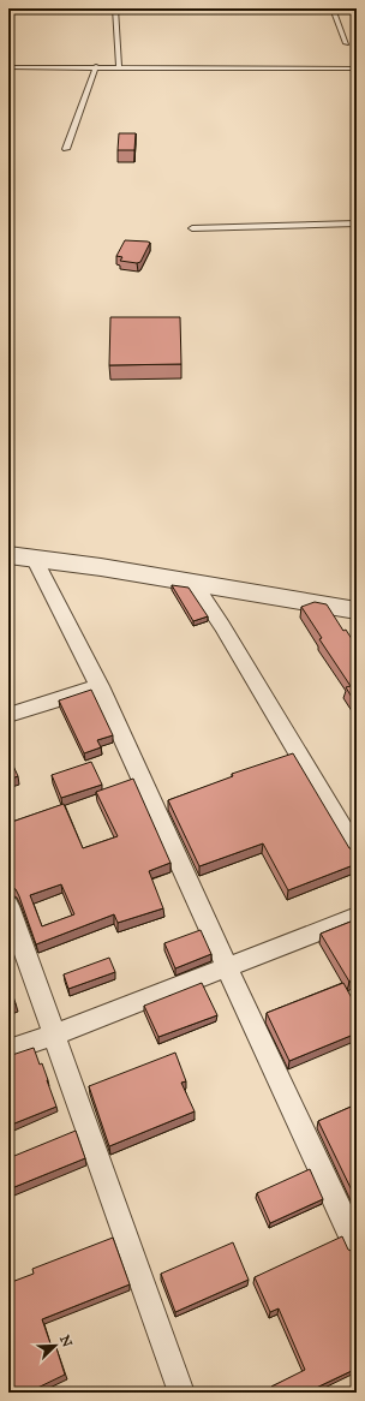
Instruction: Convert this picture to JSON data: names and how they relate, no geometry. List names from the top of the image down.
{
  "north": "top right"
}
